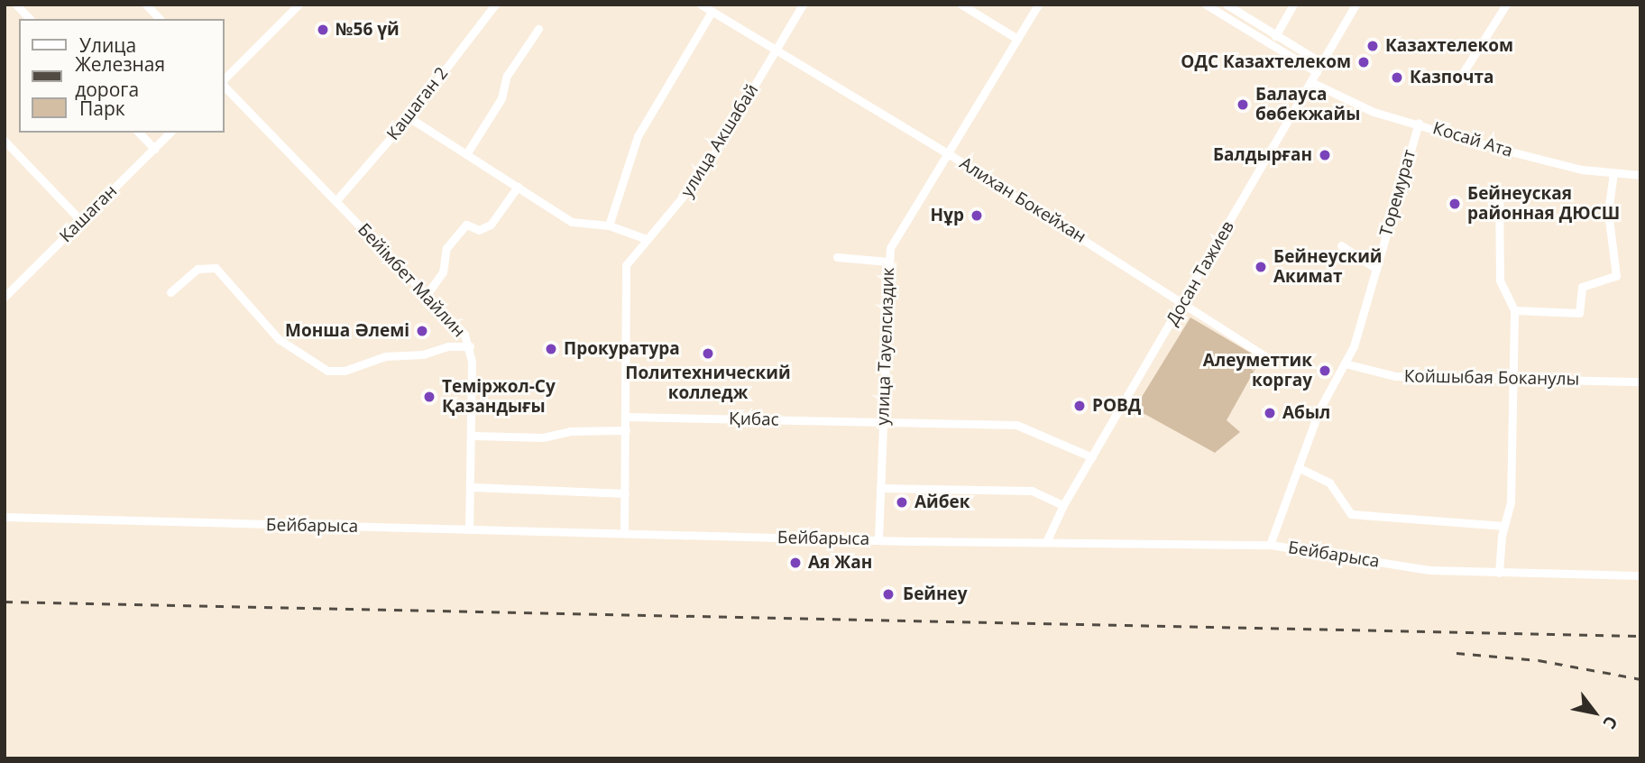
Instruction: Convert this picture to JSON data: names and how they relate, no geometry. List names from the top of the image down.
{
  "streets": {
    "street": [
      "Кашаган 2",
      "Косай Ата",
      "улица Акшабай",
      "Торемурат",
      "Алихан Бокейхан",
      "Кашаган",
      "Досан Тажиев",
      "Бейімбет Майлин",
      "улица Тауелсиздик",
      "Койшыбая Боканулы",
      "Қибас",
      "Бейбарыса"
    ]
  },
  "crossings": [
    ["Кашаган 2", "Бейімбет Майлин"],
    ["Косай Ата", "Торемурат"],
    ["Косай Ата", "Досан Тажиев"],
    ["улица Акшабай", "Алихан Бокейхан"],
    ["улица Акшабай", "Қибас"],
    ["улица Акшабай", "Бейбарыса"],
    ["Торемурат", "Койшыбая Боканулы"],
    ["Торемурат", "Бейбарыса"],
    ["Алихан Бокейхан", "Досан Тажиев"],
    ["Алихан Бокейхан", "улица Тауелсиздик"],
    ["Досан Тажиев", "Қибас"],
    ["Досан Тажиев", "Бейбарыса"],
    ["Бейімбет Майлин", "Бейбарыса"],
    ["улица Тауелсиздик", "Қибас"],
    ["улица Тауелсиздик", "Бейбарыса"]
  ],
  "places": [
    "№56 үй",
    "Казахтелеком",
    "ОДС Казахтелеком",
    "Казпочта",
    "Балауса бөбекжайы",
    "Балдырған",
    "Бейнеуская районная ДЮСШ",
    "Нұр",
    "Бейнеуский Акимат",
    "Монша Әлемі",
    "Прокуратура",
    "Политехнический колледж",
    "Алеуметтик коргау",
    "Теміржол-Су Қазандығы",
    "РОВД",
    "Абыл",
    "Айбек",
    "Ая Жан",
    "Бейнеу"
  ],
  "legend": ["Улица", "Железная дорога", "Парк"],
  "north": "bottom right"
}
